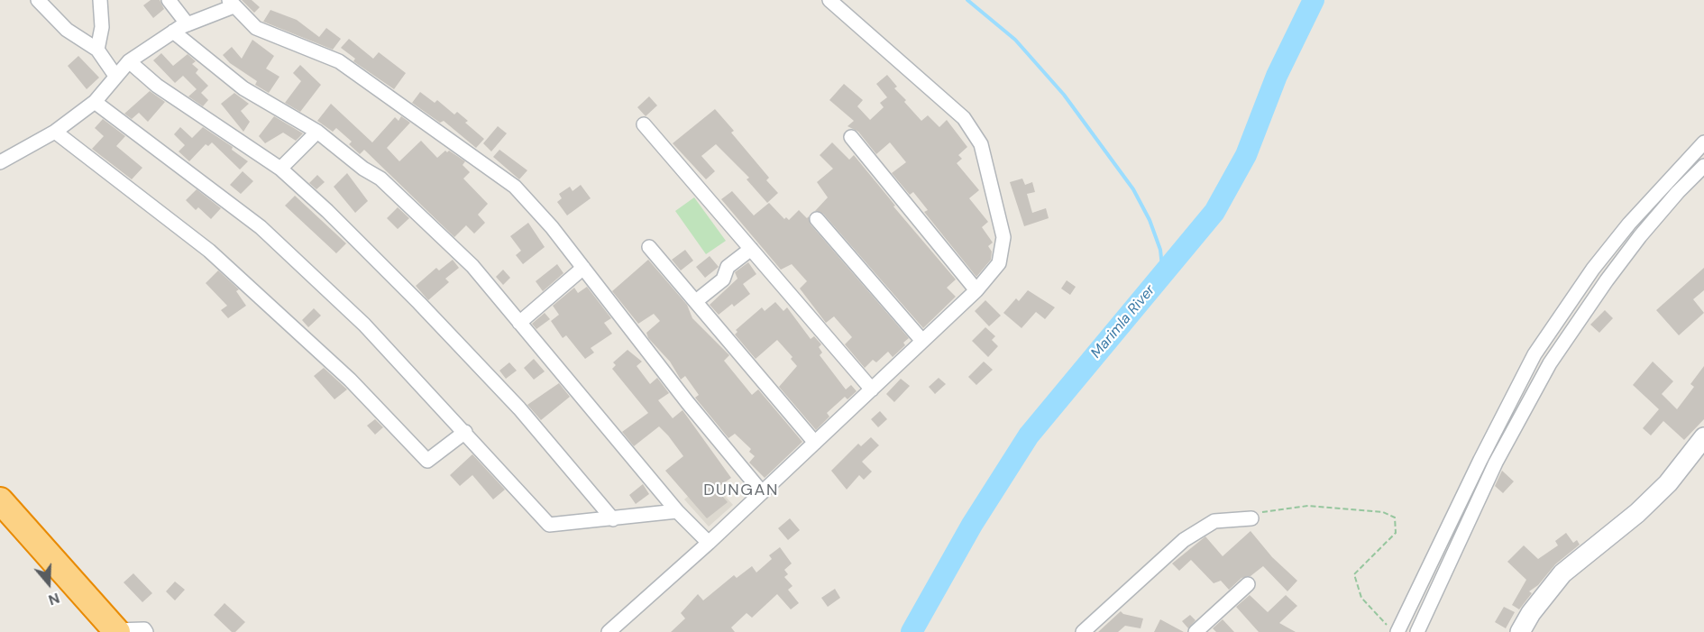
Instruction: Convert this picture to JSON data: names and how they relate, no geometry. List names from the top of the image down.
{
  "districts": ["DUNGAN"],
  "water": ["Marimla River"],
  "north": "bottom"
}
